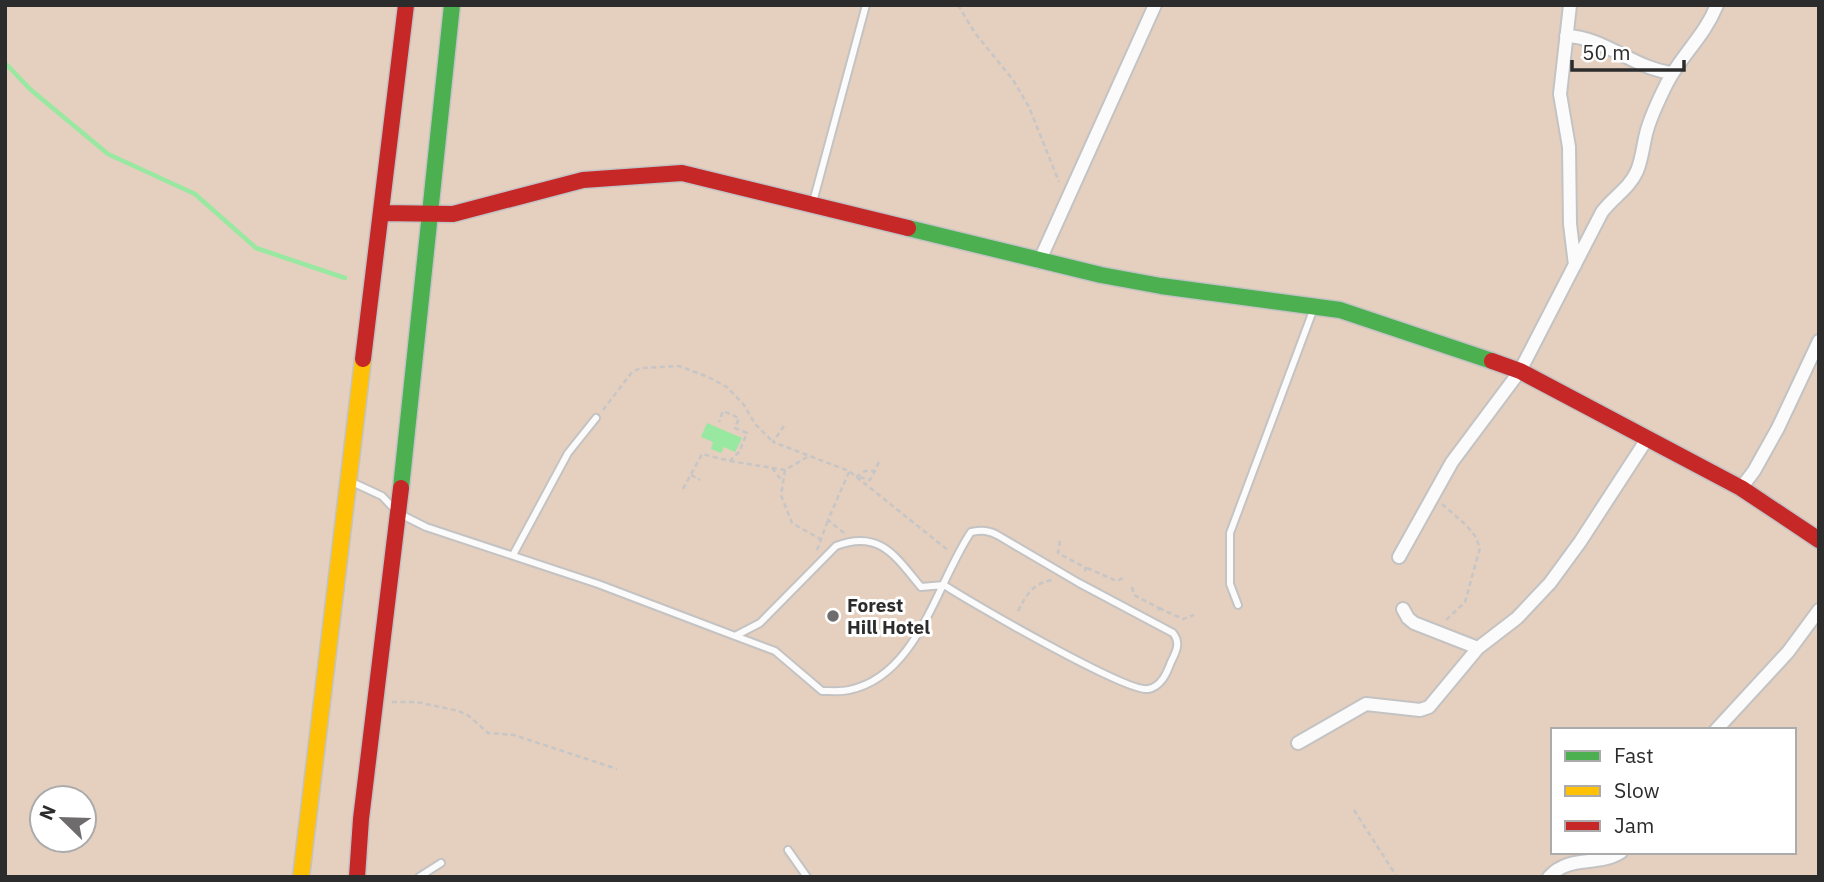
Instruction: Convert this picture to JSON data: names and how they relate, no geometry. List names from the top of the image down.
{
  "places": ["Forest Hill Hotel"],
  "legend": ["Fast", "Slow", "Jam"],
  "scale_bar": "50 m",
  "north": "top left"
}
